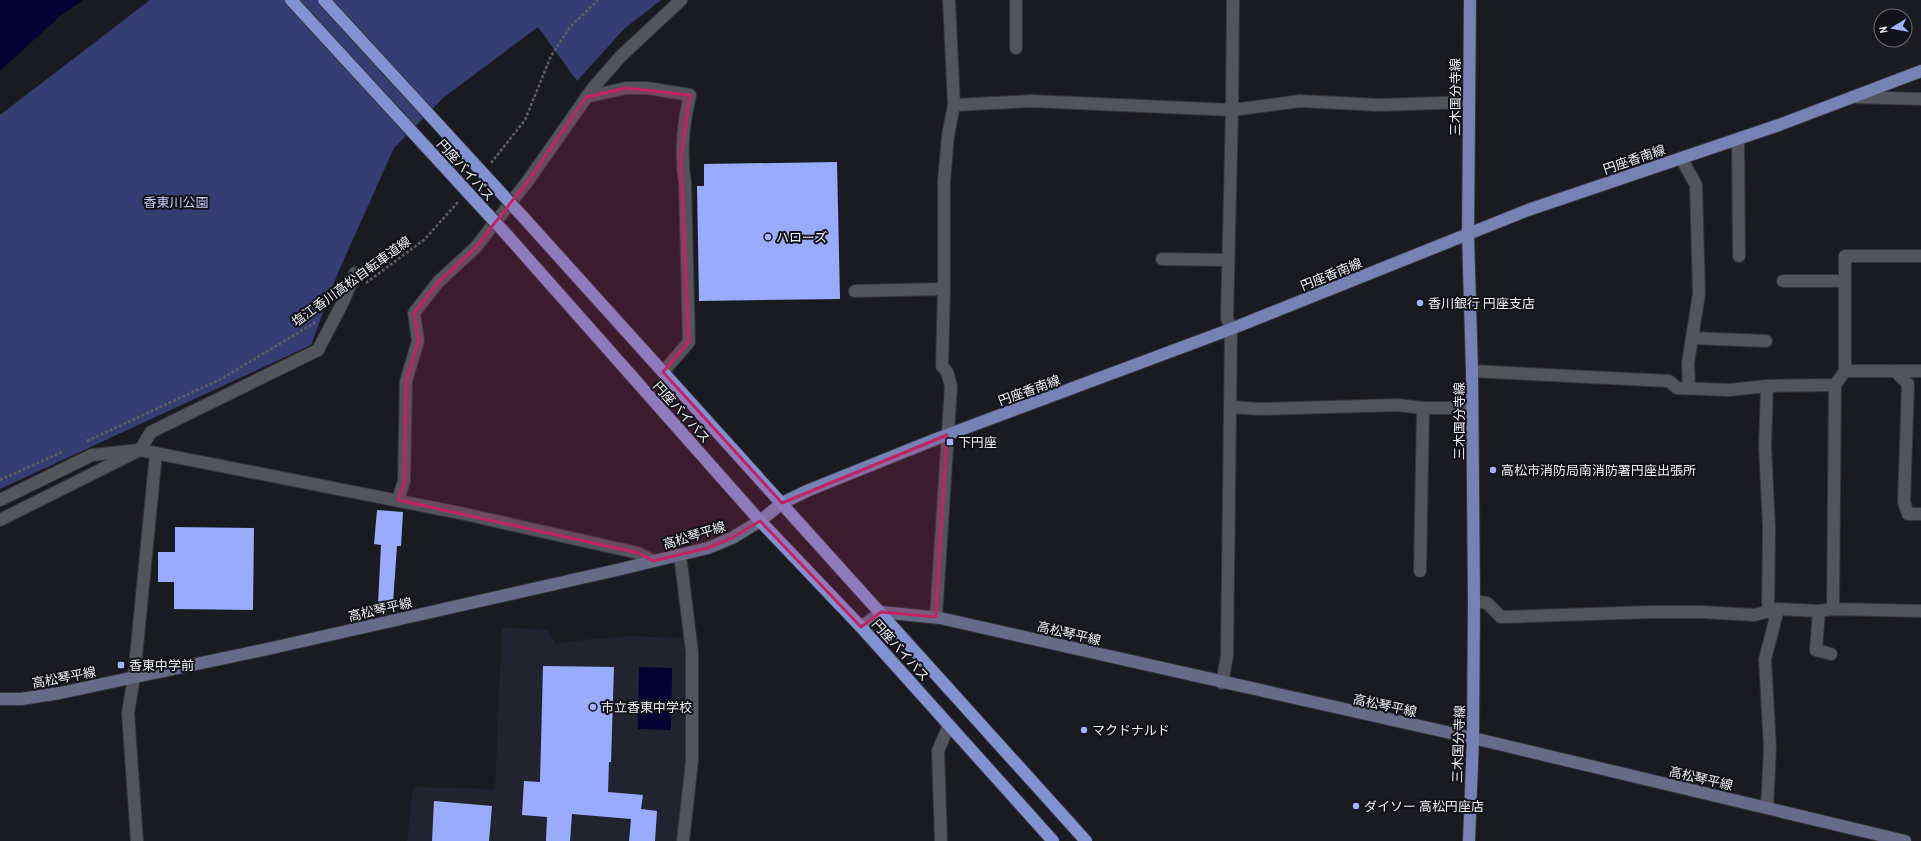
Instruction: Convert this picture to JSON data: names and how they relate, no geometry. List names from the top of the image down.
{
  "streets": {
    "highway": ["円座バイパス"],
    "main road": ["三木国分寺線", "円座香南線", "高松琴平線"],
    "path": ["塩江香川高松自転車道線"]
  },
  "crossings": [
    ["三木国分寺線", "円座香南線"],
    ["三木国分寺線", "高松琴平線"],
    ["円座香南線", "円座バイパス"],
    ["円座香南線", "高松琴平線"],
    ["円座バイパス", "高松琴平線"]
  ],
  "parks": ["香東川公園"],
  "places": {
    "other": [
      "ハローズ",
      "香川銀行 円座支店",
      "高松市消防局南消防署円座出張所",
      "市立香東中学校",
      "マクドナルド",
      "ダイソー 高松円座店"
    ],
    "transit": ["下円座", "香東中学前"]
  },
  "north": "left"
}
